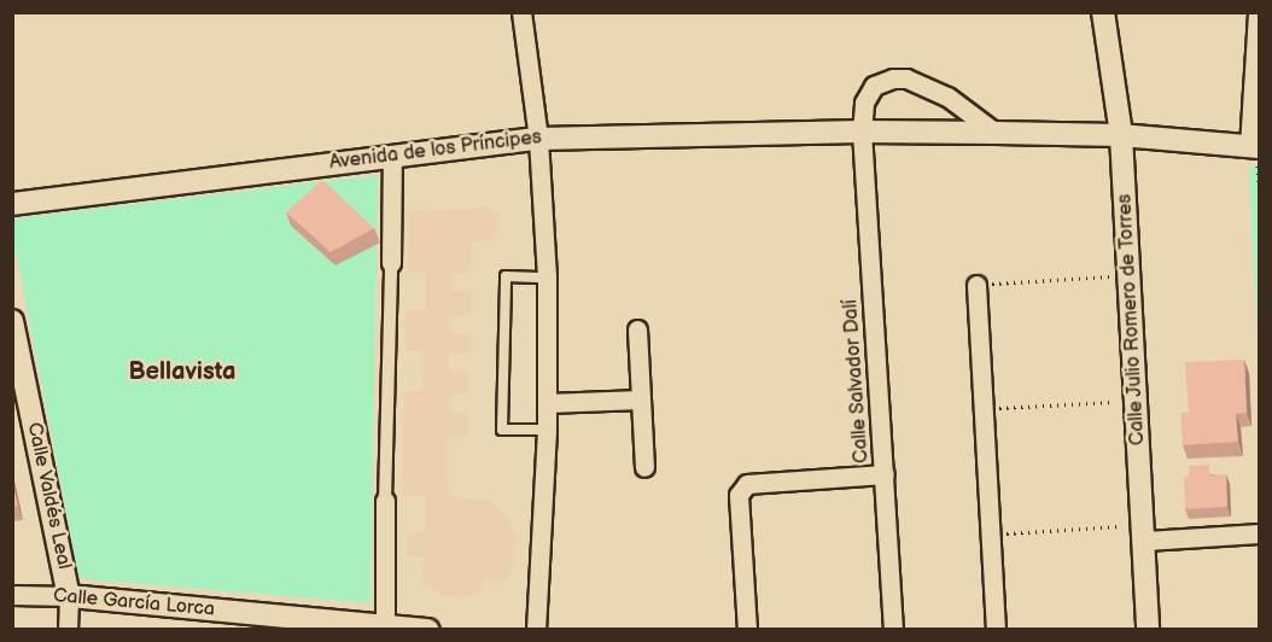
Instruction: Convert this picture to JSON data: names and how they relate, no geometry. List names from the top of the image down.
{
  "streets": {
    "street": [
      "Avenida de los Príncipes",
      "Calle Julio Romero de Torres",
      "Calle Salvador Dalí",
      "Calle Valdés Leal",
      "Calle García Lorca"
    ]
  },
  "crossings": [
    ["Avenida de los Príncipes", "Calle Julio Romero de Torres"],
    ["Avenida de los Príncipes", "Calle Salvador Dalí"],
    ["Calle Valdés Leal", "Calle García Lorca"]
  ],
  "districts": ["Bellavista"]
}
